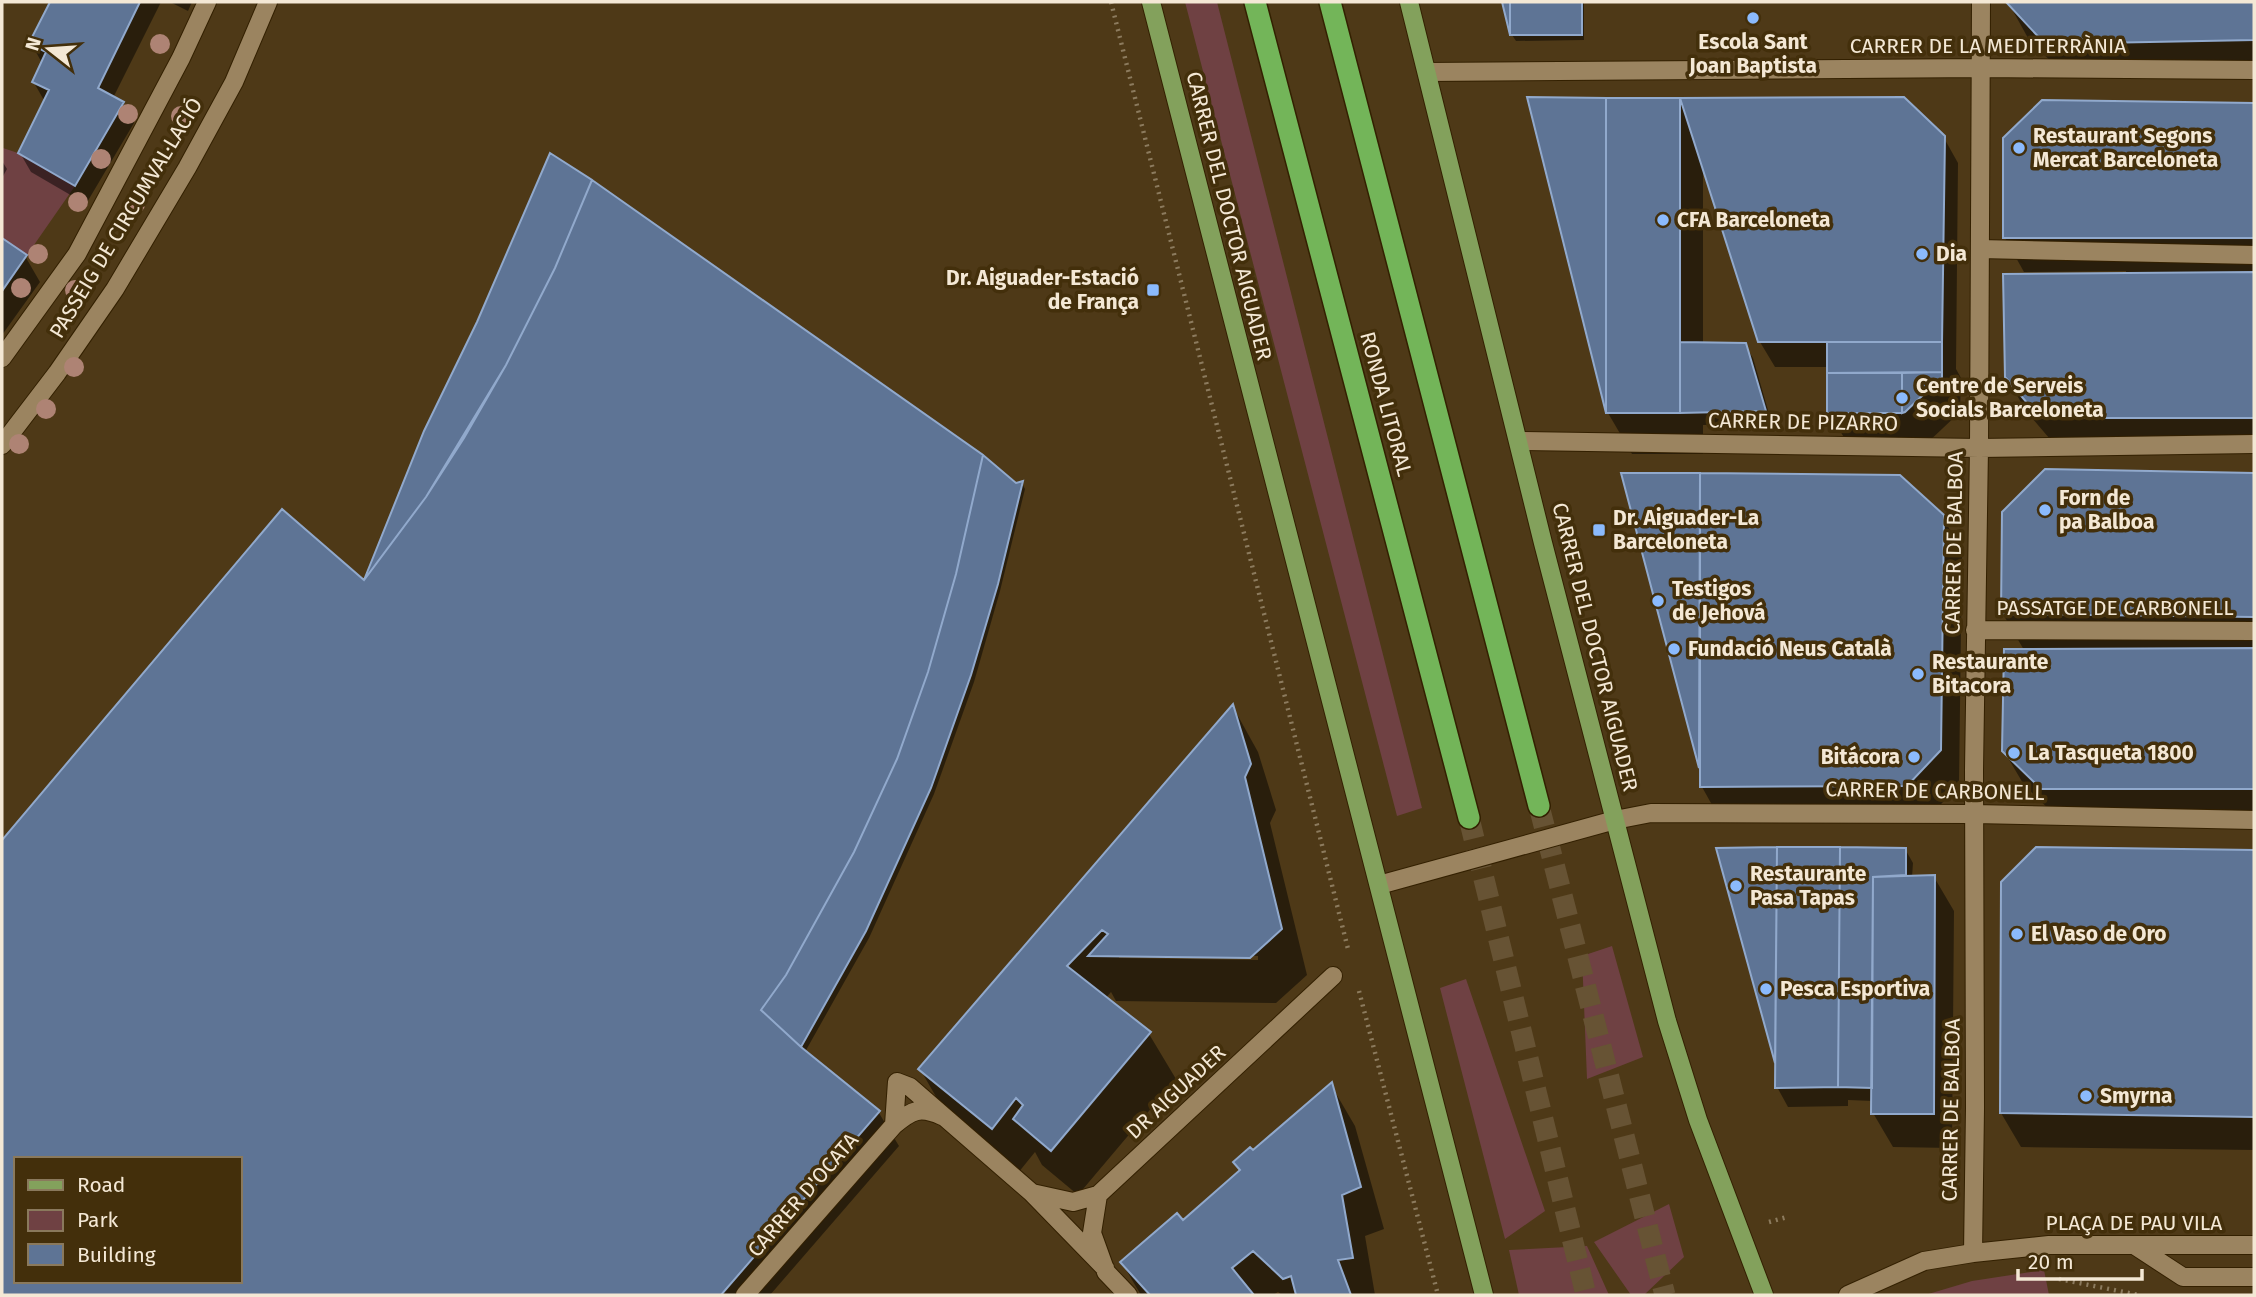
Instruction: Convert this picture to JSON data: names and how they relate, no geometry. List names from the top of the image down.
{
  "streets": {
    "highway": ["RONDA LITORAL"],
    "main road": ["CARRER DEL DOCTOR AIGUADER"],
    "street": [
      "CARRER DE LA MEDITERRÀNIA",
      "PASSEIG DE CIRCUMVAL·LACIÓ",
      "CARRER DE PIZARRO",
      "CARRER DE BALBOA",
      "PASSATGE DE CARBONELL",
      "CARRER DE CARBONELL",
      "DR AIGUADER",
      "CARRER D'OCATA",
      "PLAÇA DE PAU VILA"
    ]
  },
  "crossings": [
    ["CARRER DE LA MEDITERRÀNIA", "CARRER DEL DOCTOR AIGUADER"],
    ["CARRER DE LA MEDITERRÀNIA", "CARRER DE BALBOA"],
    ["CARRER DEL DOCTOR AIGUADER", "CARRER DE PIZARRO"],
    ["CARRER DEL DOCTOR AIGUADER", "CARRER DE CARBONELL"],
    ["CARRER DE PIZARRO", "CARRER DE BALBOA"],
    ["CARRER DE BALBOA", "PASSATGE DE CARBONELL"],
    ["CARRER DE BALBOA", "CARRER DE CARBONELL"],
    ["CARRER DE BALBOA", "PLAÇA DE PAU VILA"]
  ],
  "places": {
    "other": [
      "Escola Sant Joan Baptista",
      "Restaurant Segons Mercat Barceloneta",
      "CFA Barceloneta",
      "Dia",
      "Centre de Serveis Socials Barceloneta",
      "Forn de pa Balboa",
      "Testigos de Jehová",
      "Fundació Neus Català",
      "Restaurante Bitacora",
      "La Tasqueta 1800",
      "Bitácora",
      "Restaurante Pasa Tapas",
      "El Vaso de Oro",
      "Pesca Esportiva",
      "Smyrna"
    ],
    "transit": ["Dr. Aiguader-Estació de França", "Dr. Aiguader-La Barceloneta"]
  },
  "legend": ["Road", "Park", "Building"],
  "scale_bar": "20 m",
  "north": "left"
}
